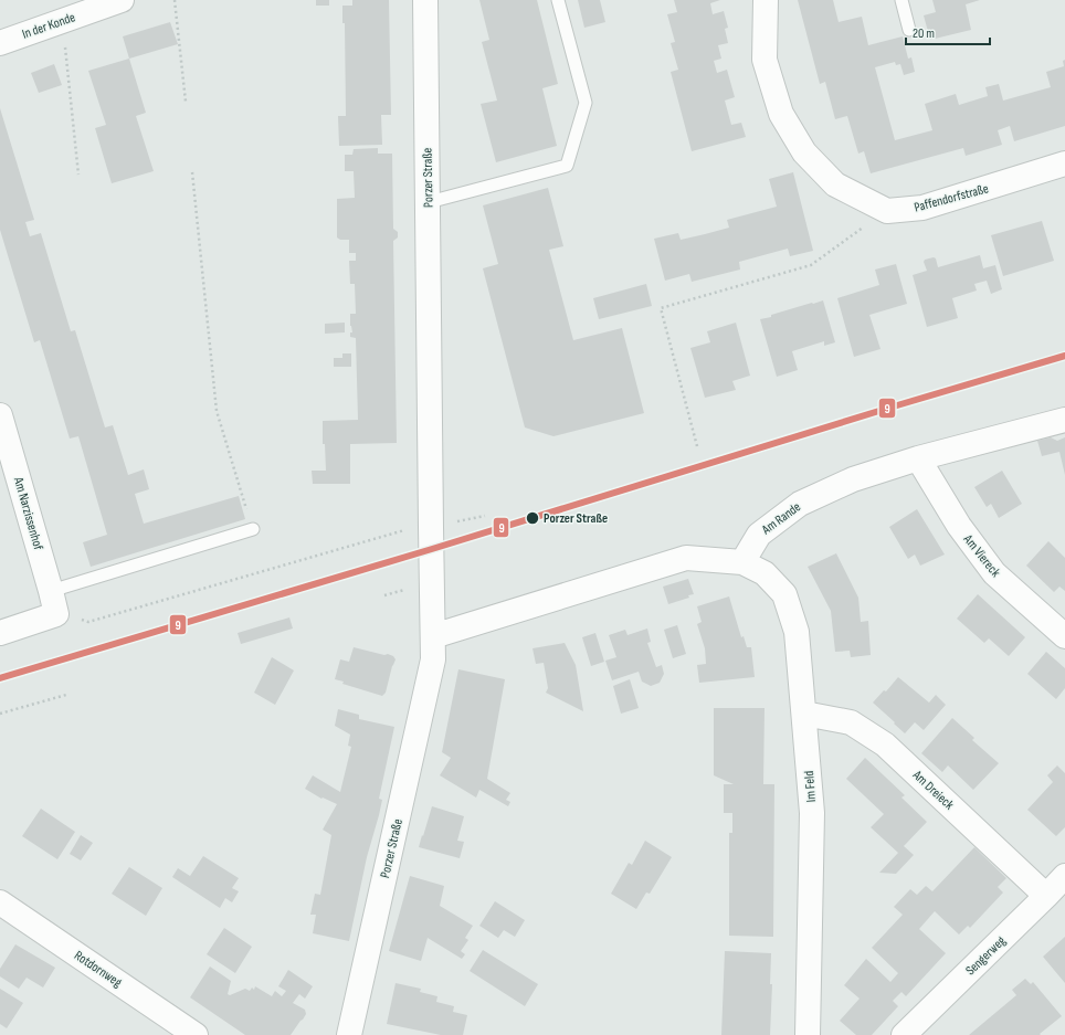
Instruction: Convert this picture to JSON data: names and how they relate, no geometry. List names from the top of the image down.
{
  "streets": {
    "street": [
      "In der Konde",
      "Porzer Straße",
      "Paffendorfstraße",
      "Am Narzissenhof",
      "Am Rande",
      "Am Viereck",
      "Im Feld",
      "Am Dreieck",
      "Sengerweg",
      "Rotdornweg"
    ]
  },
  "crossings": [
    ["Am Rande", "Am Viereck"],
    ["Am Rande", "Im Feld"],
    ["Im Feld", "Am Dreieck"],
    ["Am Dreieck", "Sengerweg"]
  ],
  "places": ["Porzer Straße"],
  "lines": ["transit line 9"],
  "scale_bar": "20 m"
}
